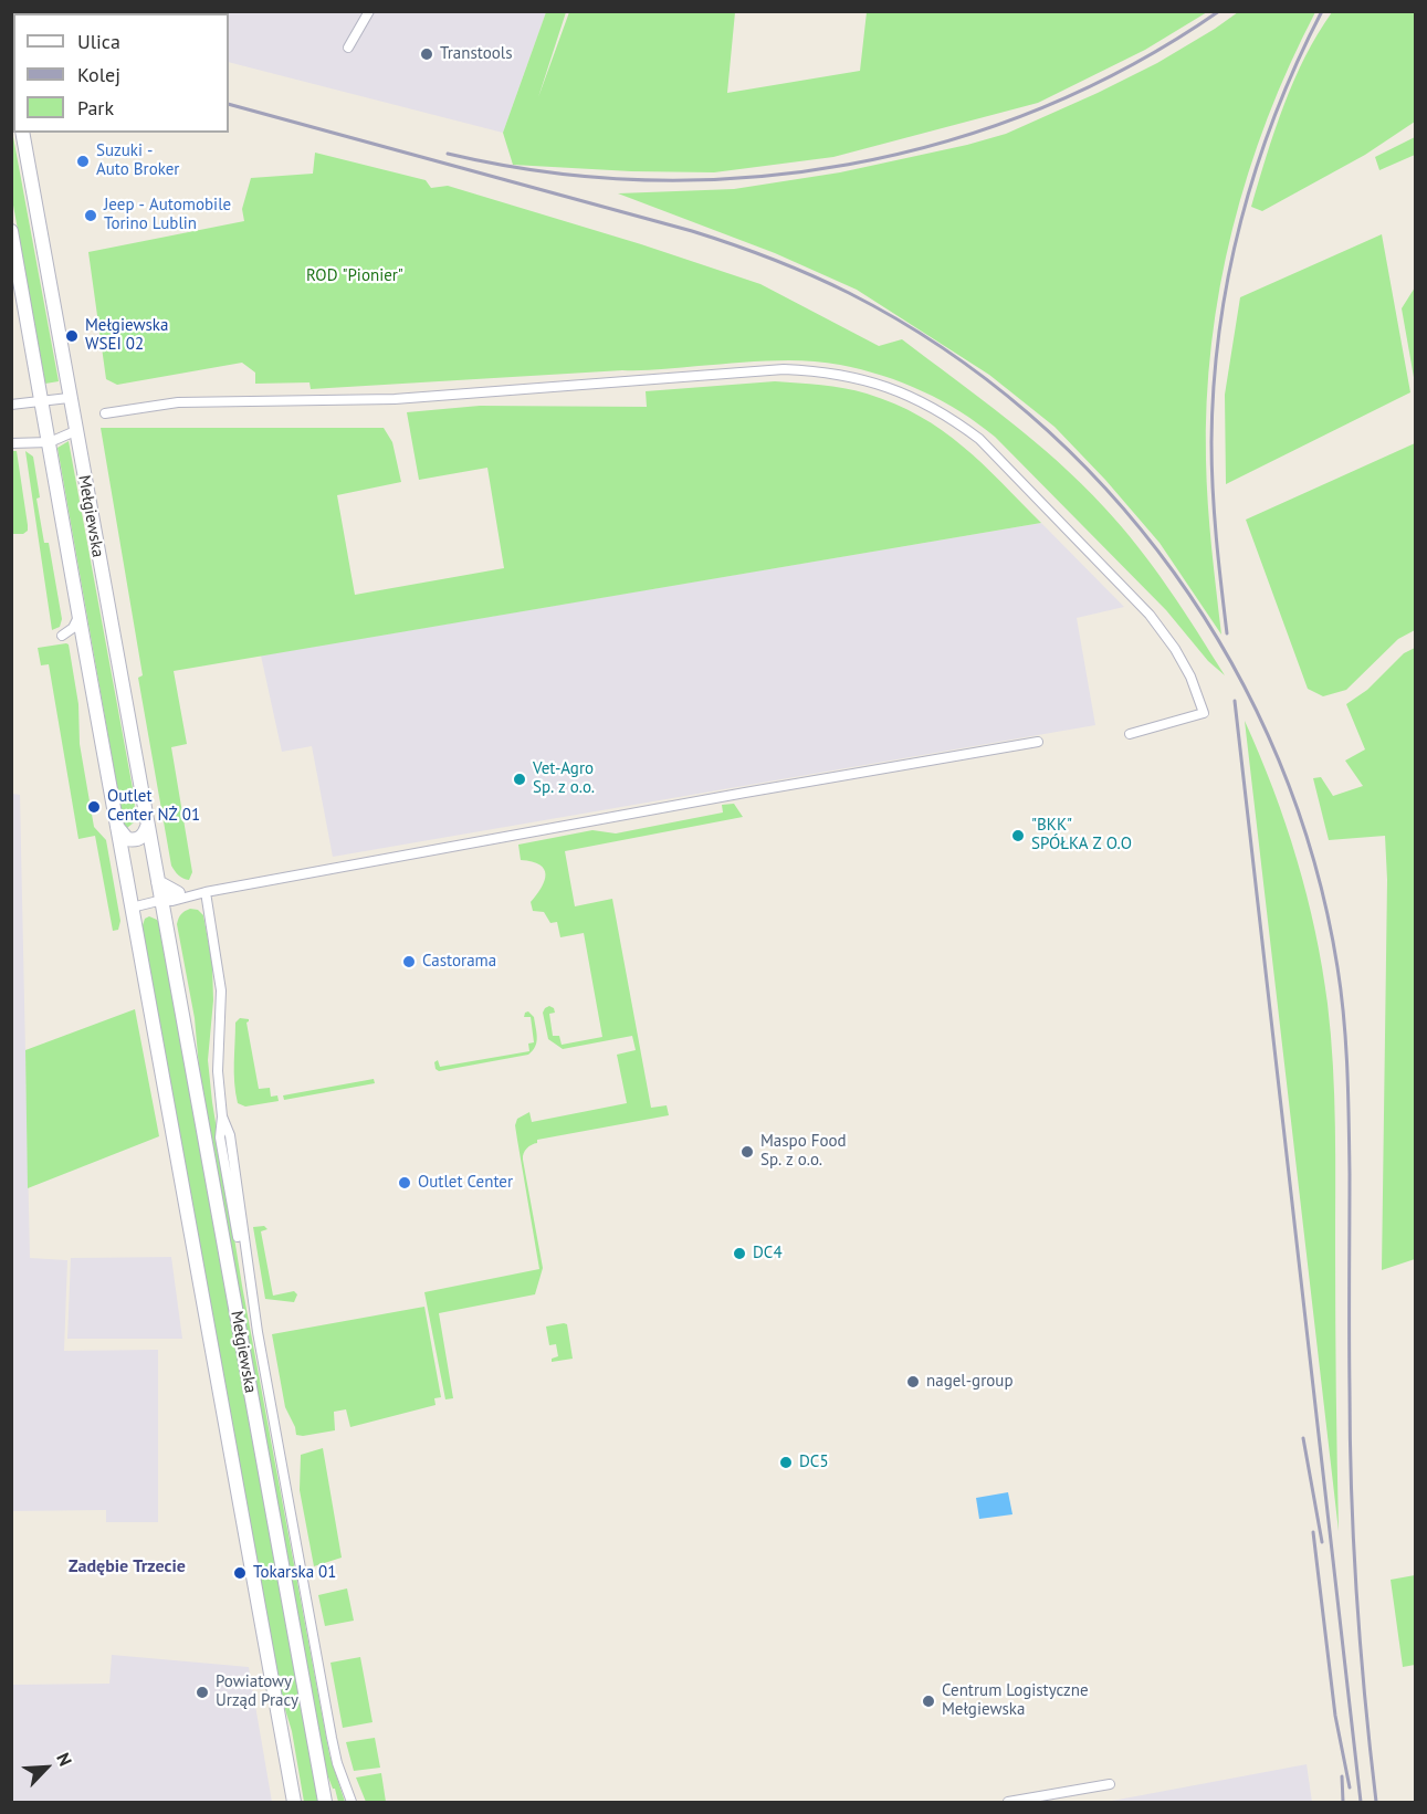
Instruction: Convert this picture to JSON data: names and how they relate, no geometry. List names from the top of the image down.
{
  "streets": {
    "main road": ["Mełgiewska"]
  },
  "districts": ["Zadębie Trzecie"],
  "parks": ["ROD \"Pionier\""],
  "places": [
    "Transtools",
    "Suzuki - Auto Broker",
    "Jeep - Automobile Torino Lublin",
    "Mełgiewska WSEI 02",
    "Vet-Agro Sp. z o.o.",
    "Outlet Center NŻ 01",
    "\"BKK\" SPÓŁKA Z O.O",
    "Castorama",
    "Maspo Food Sp. z o.o.",
    "Outlet Center",
    "DC4",
    "nagel-group",
    "DC5",
    "Tokarska 01",
    "Powiatowy Urząd Pracy",
    "Centrum Logistyczne Mełgiewska"
  ],
  "legend": ["Ulica", "Kolej", "Park"],
  "north": "top right"
}
